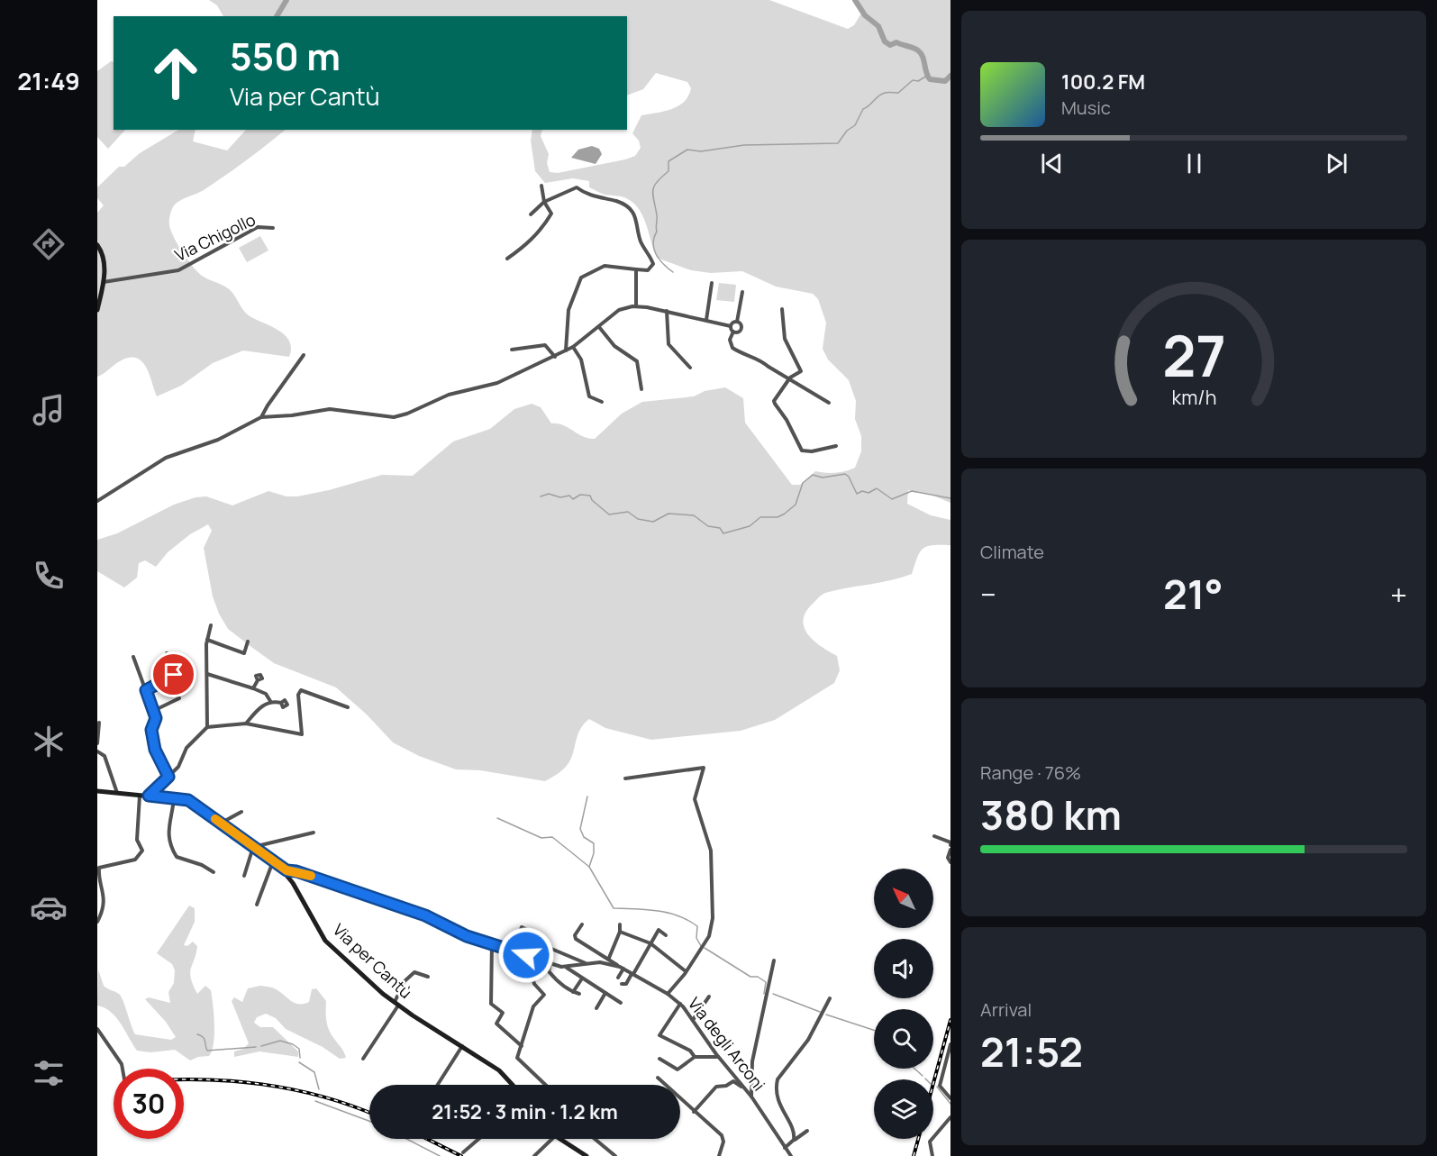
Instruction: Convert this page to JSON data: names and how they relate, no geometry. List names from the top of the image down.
{
  "streets": {
    "street": ["Via Chigollo", "Via per Cantù", "Via degli Arconi"]
  },
  "crossings": [
    ["Via per Cantù", "Via degli Arconi"]
  ],
  "north": "top left",
  "page": {
    "tabs": "21:49",
    "turn": ["550 m", "Via per Cantù"],
    "song": ["100.2 FM", "Music"],
    "tile": [
      "Climate",
      ["Range · 76%", "380 km"],
      ["Arrival", "21:52"]
    ],
    "heat": ["−", "21°", "+"],
    "limit": "30",
    "trip": "21:52 · 3 min · 1.2 km",
    "gauge": ["27", "km/h"]
  }
}
